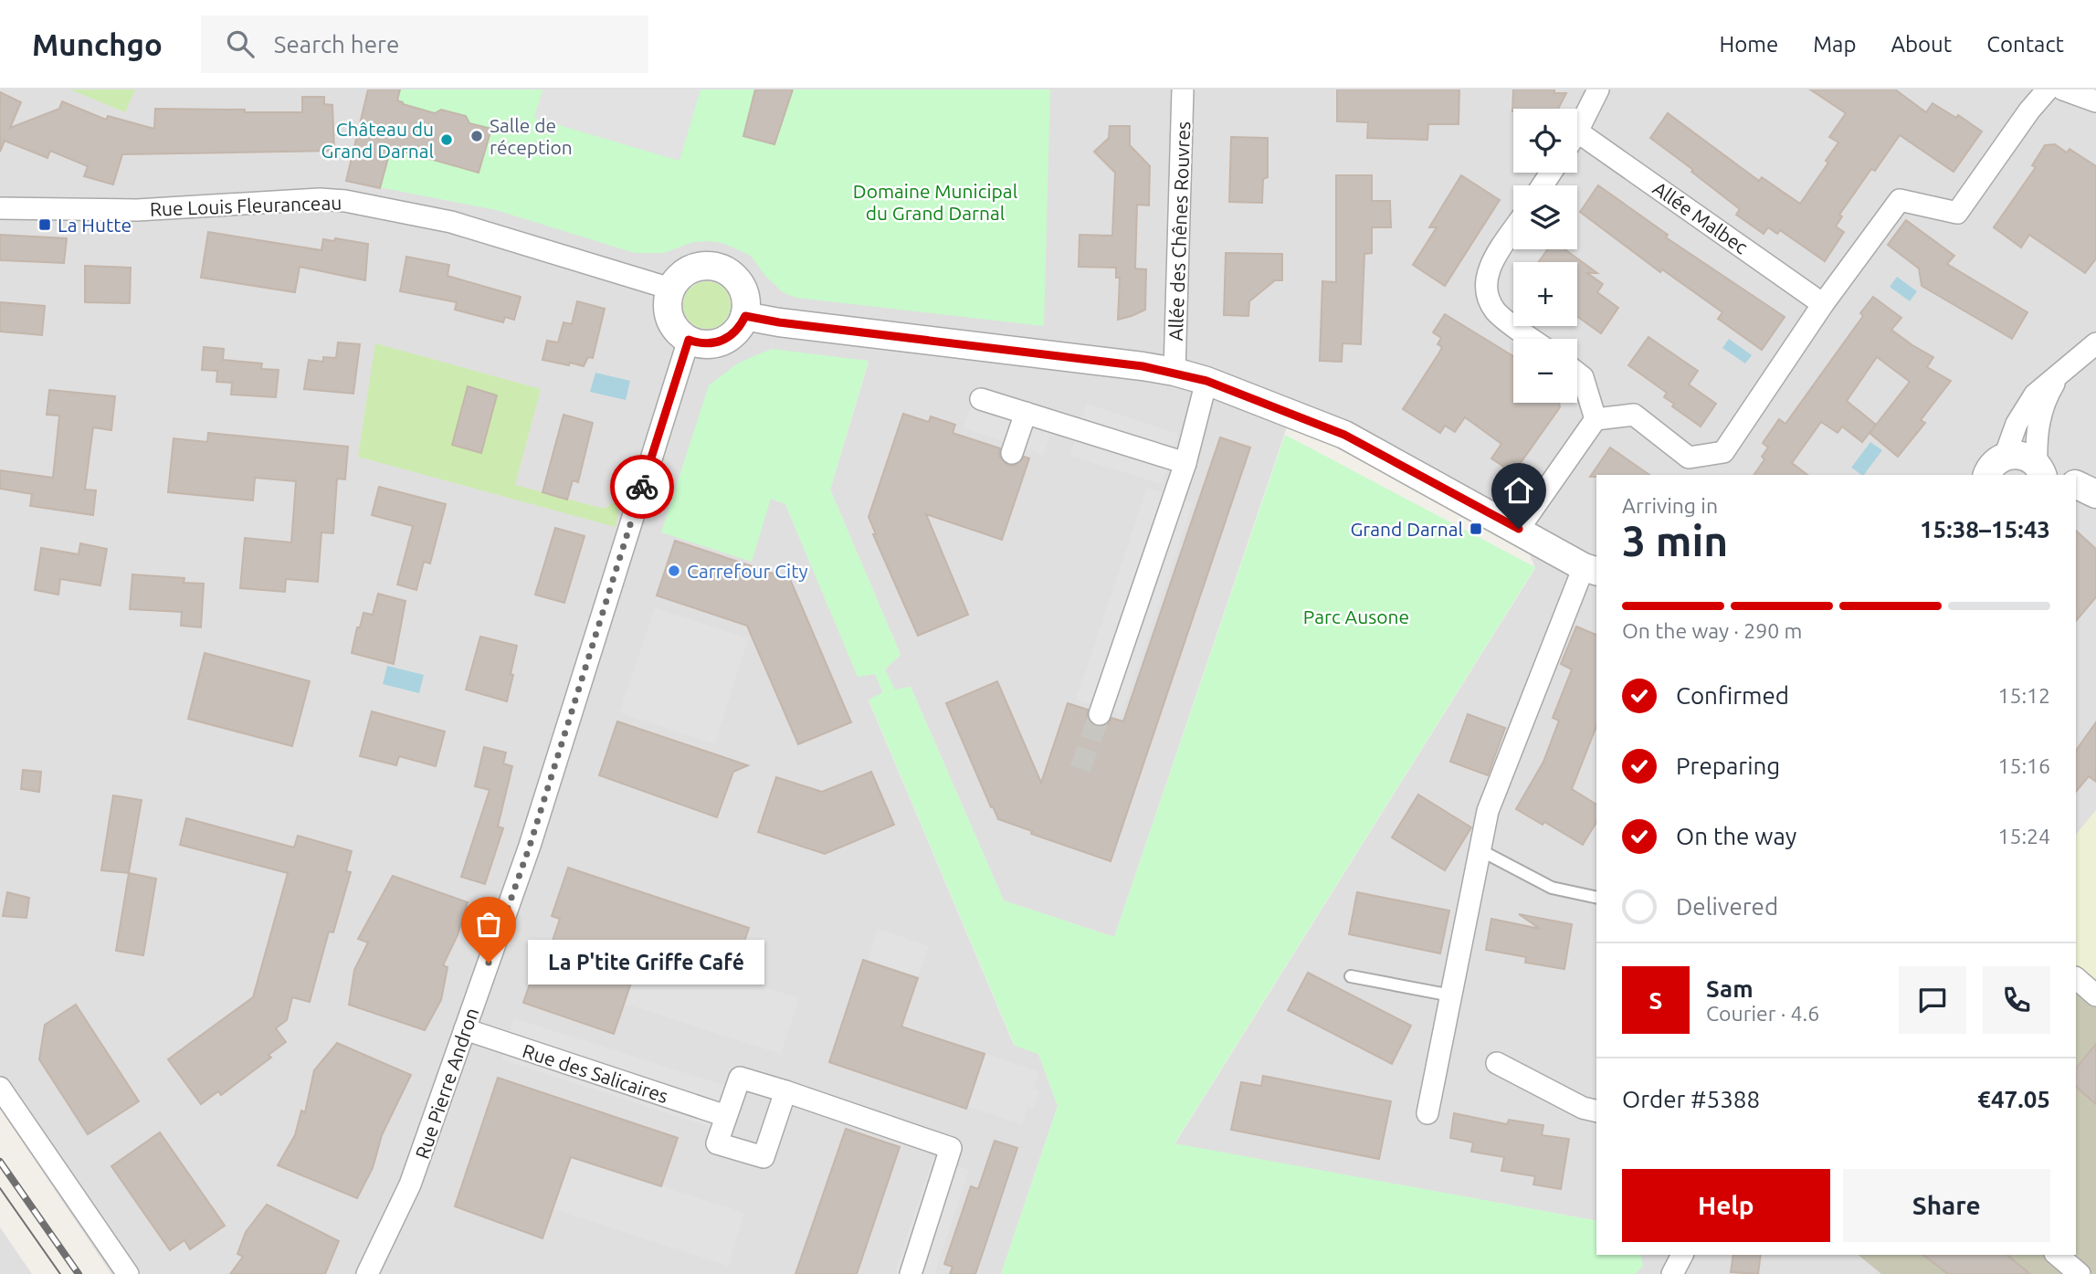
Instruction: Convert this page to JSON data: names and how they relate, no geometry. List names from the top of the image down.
{
  "streets": {
    "street": [
      "Rue Louis Fleuranceau",
      "Allée Malbec",
      "Allée des Chênes Rouvres",
      "Rue des Salicaires",
      "Rue Pierre Andron"
    ]
  },
  "crossings": [
    ["Rue Louis Fleuranceau", "Rue Pierre Andron"],
    ["Rue des Salicaires", "Rue Pierre Andron"]
  ],
  "parks": ["Domaine Municipal du Grand Darnal", "Parc Ausone"],
  "places": {
    "other": [
      "Salle de réception",
      "Château du Grand Darnal",
      "Carrefour City",
      "La P'tite Griffe Café"
    ],
    "transit": ["La Hutte", "Grand Darnal"]
  },
  "page": {
    "header": "Munchgo",
    "search": "Search here",
    "nav": [
      "Home",
      "Map",
      "About",
      "Contact"
    ],
    "map_buttons": ["+", "−"],
    "heading": ["3 min", "Arriving in", "15:38–15:43"],
    "panel": [
      "Sam",
      "Courier · 4.6",
      "Order #5388",
      "€47.05"
    ],
    "bar": "On the way · 290 m",
    "list": [
      ["Confirmed", "15:12"],
      ["Preparing", "15:16"],
      ["On the way", "15:24"],
      "Delivered"
    ],
    "bubble": "La P'tite Griffe Café",
    "round": "S",
    "buttons": ["Help", "Share"]
  }
}
